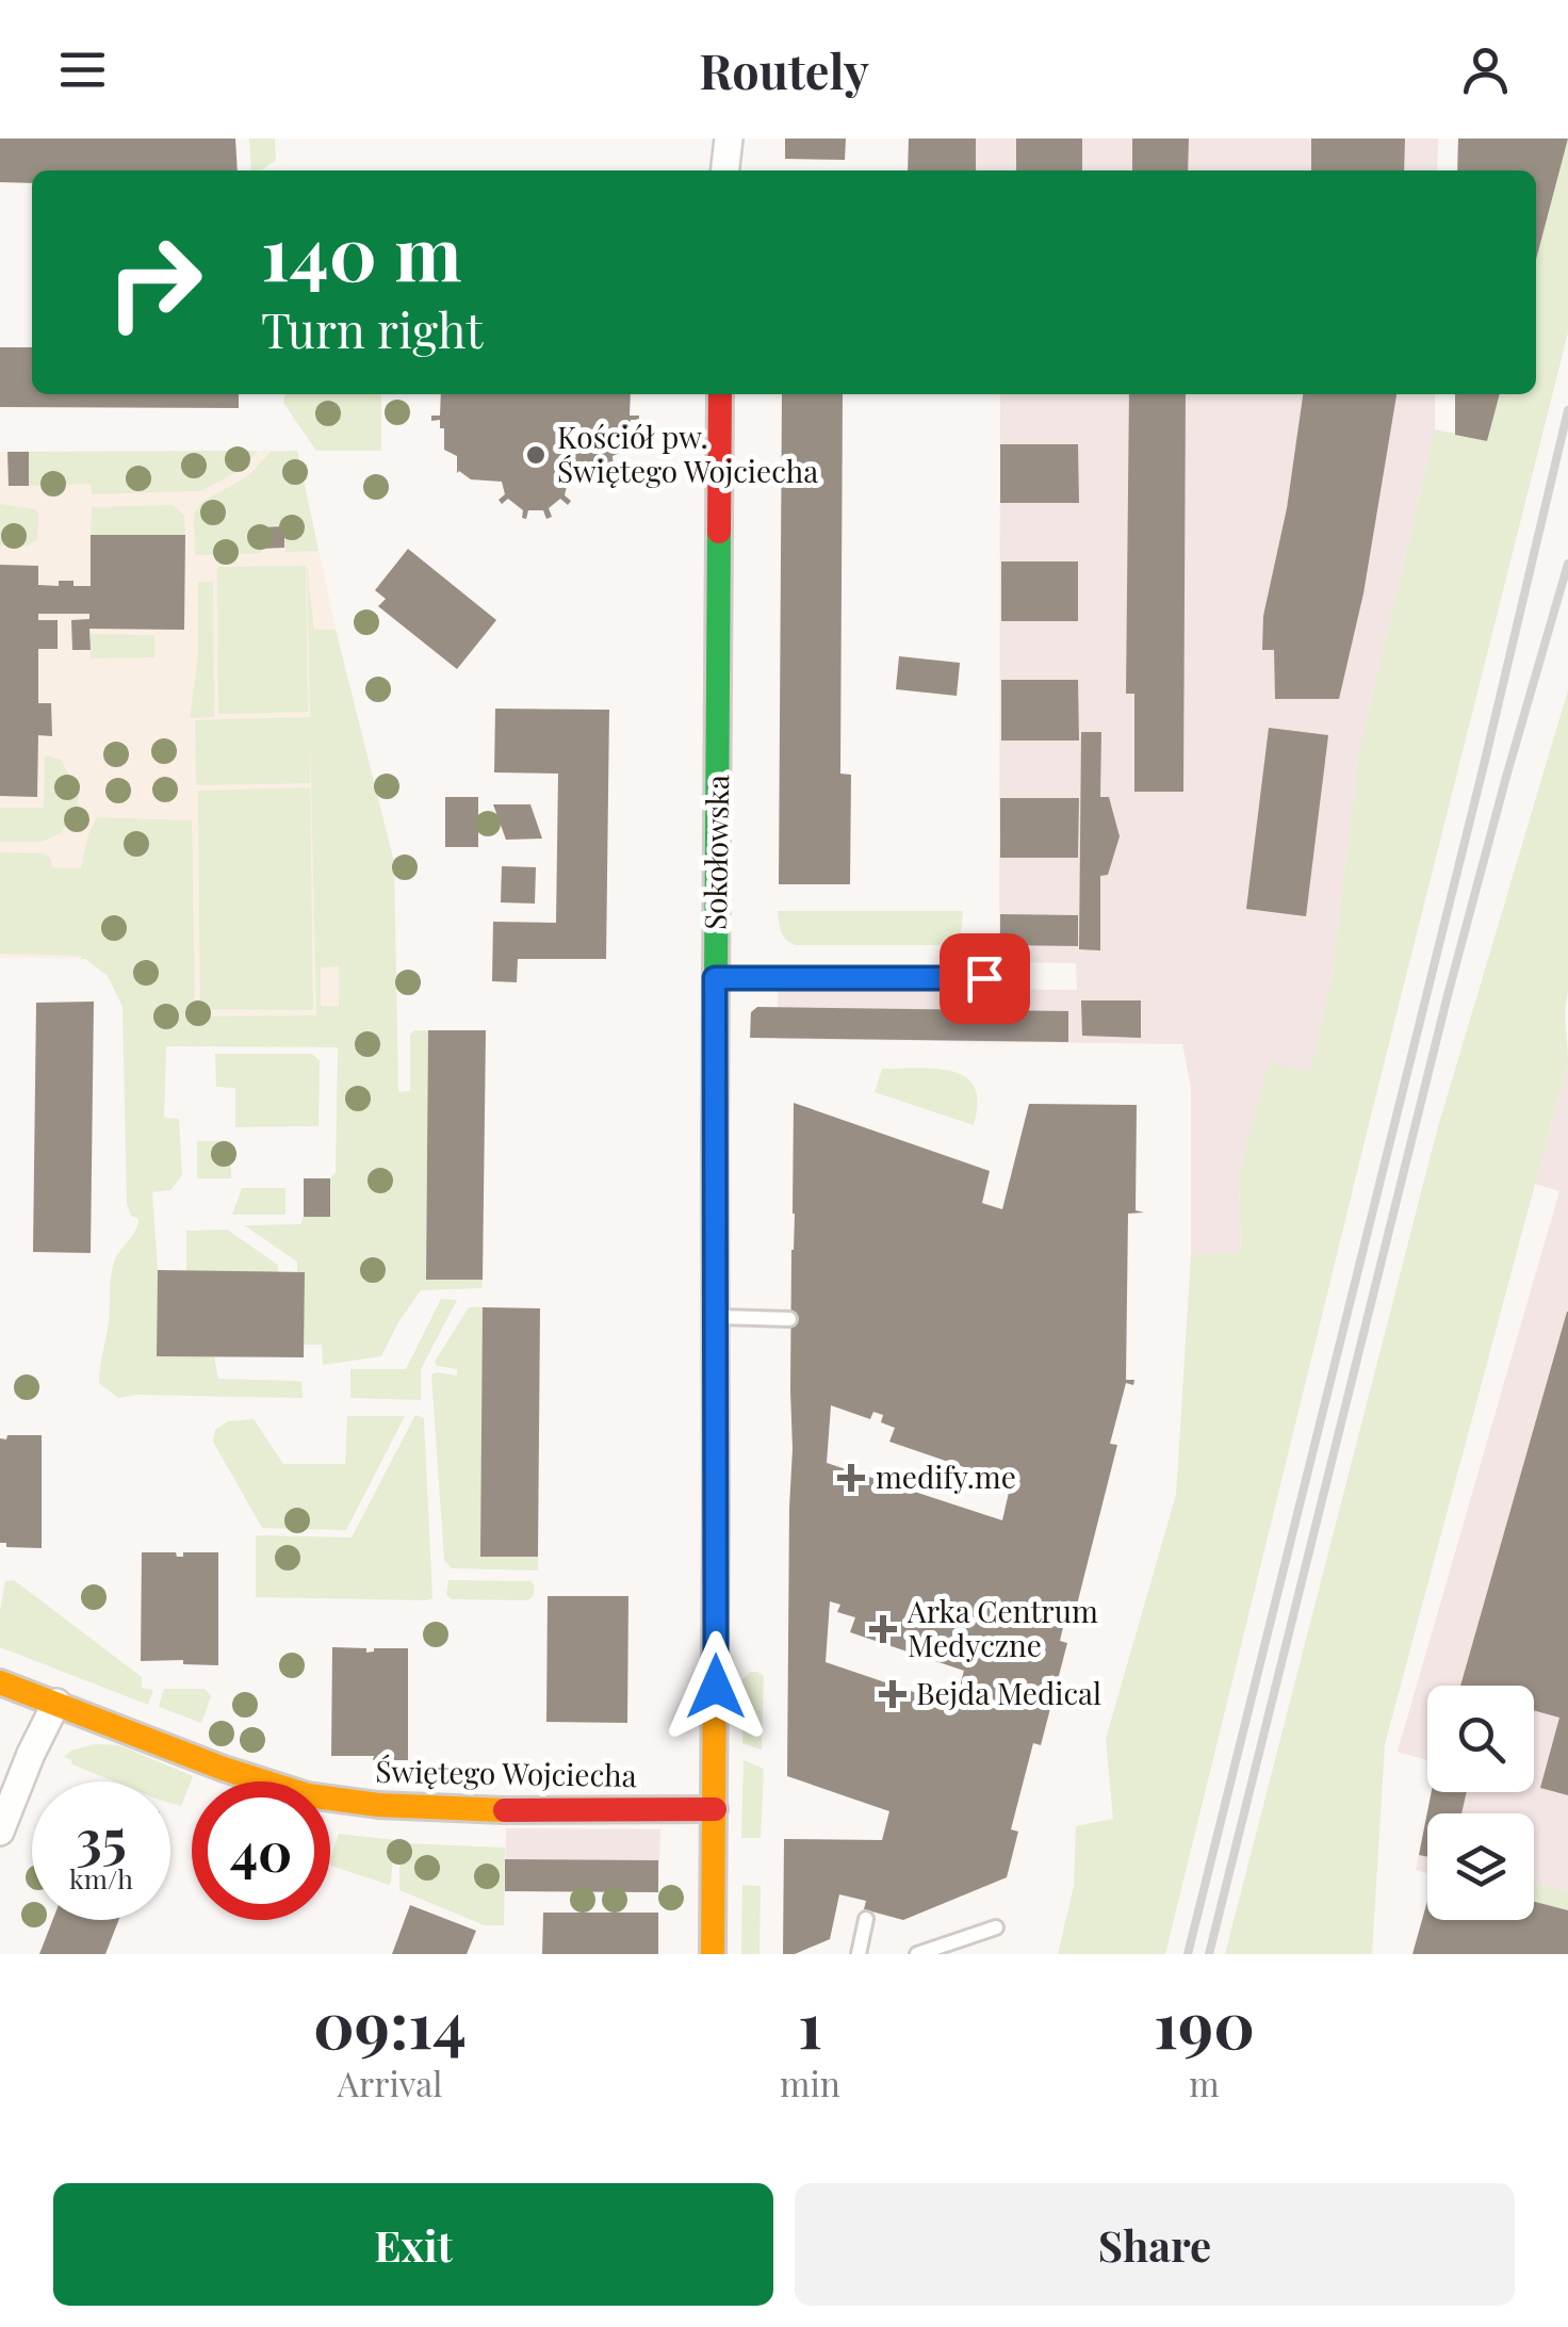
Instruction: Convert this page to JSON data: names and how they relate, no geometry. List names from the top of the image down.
{
  "streets": {
    "street": ["Sokołowska", "Świętego Wojciecha"]
  },
  "crossings": [
    ["Sokołowska", "Świętego Wojciecha"]
  ],
  "places": {
    "other": ["Kościół pw. Świętego Wojciecha"],
    "health": ["medify.me", "Arka Centrum Medyczne", "Bejda Medical"]
  },
  "page": {
    "header": "Routely",
    "turn": ["140 m", "Turn right"],
    "speed": "35 km/h",
    "limit": "40",
    "eta": [
      "09:14",
      "Arrival",
      "1",
      "min",
      "190",
      "m"
    ],
    "buttons": ["Exit", "Share"]
  }
}
